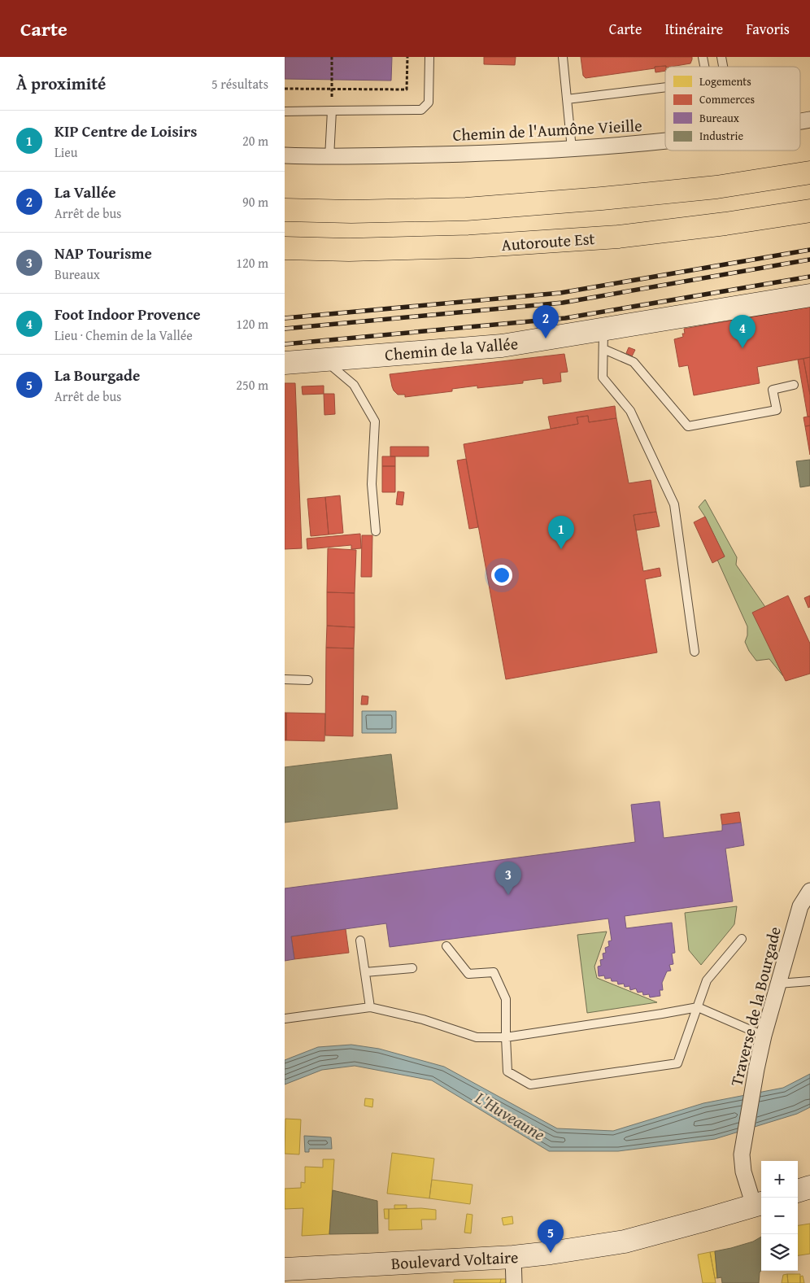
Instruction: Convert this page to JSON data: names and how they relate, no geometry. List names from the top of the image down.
{
  "streets": {
    "highway": ["Autoroute Est"],
    "street": [
      "Chemin de l'Aumône Vieille",
      "Chemin de la Vallée",
      "Traverse de la Bourgade",
      "Boulevard Voltaire"
    ]
  },
  "crossings": [
    ["Traverse de la Bourgade", "Boulevard Voltaire"]
  ],
  "water": ["L'Huveaune"],
  "legend": [
    "Logements",
    "Commerces",
    "Bureaux",
    "Industrie"
  ],
  "page": {
    "header": "Carte",
    "nav": ["Carte", "Itinéraire", "Favoris"],
    "heading": ["À proximité", "5 résultats"],
    "list": [
      {
        "mark": "1",
        "name": "KIP Centre de Loisirs",
        "note": "Lieu",
        "value": "20 m"
      },
      {
        "mark": "2",
        "name": "La Vallée",
        "note": "Arrêt de bus",
        "value": "90 m"
      },
      {
        "mark": "3",
        "name": "NAP Tourisme",
        "note": "Bureaux",
        "value": "120 m"
      },
      {
        "mark": "4",
        "name": "Foot Indoor Provence",
        "note": "Lieu · Chemin de la Vallée",
        "value": "120 m"
      },
      {
        "mark": "5",
        "name": "La Bourgade",
        "note": "Arrêt de bus",
        "value": "250 m"
      }
    ],
    "pins": [
      "2",
      "4",
      "1",
      "3",
      "5"
    ],
    "map_buttons": ["+", "−"]
  }
}
